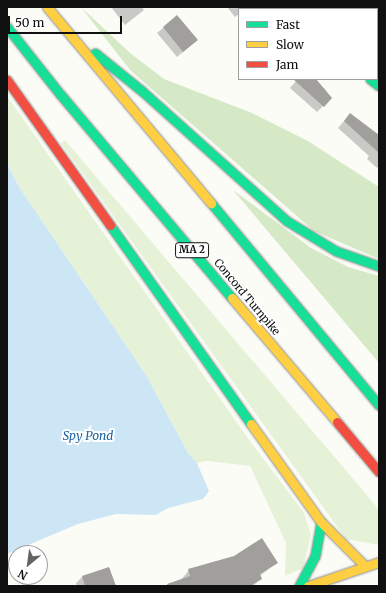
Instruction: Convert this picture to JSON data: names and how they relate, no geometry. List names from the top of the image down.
{
  "streets": {
    "main road": ["MA 2", "Concord Turnpike"]
  },
  "water": ["Spy Pond"],
  "legend": ["Fast", "Slow", "Jam"],
  "scale_bar": "50 m",
  "north": "bottom left"
}
